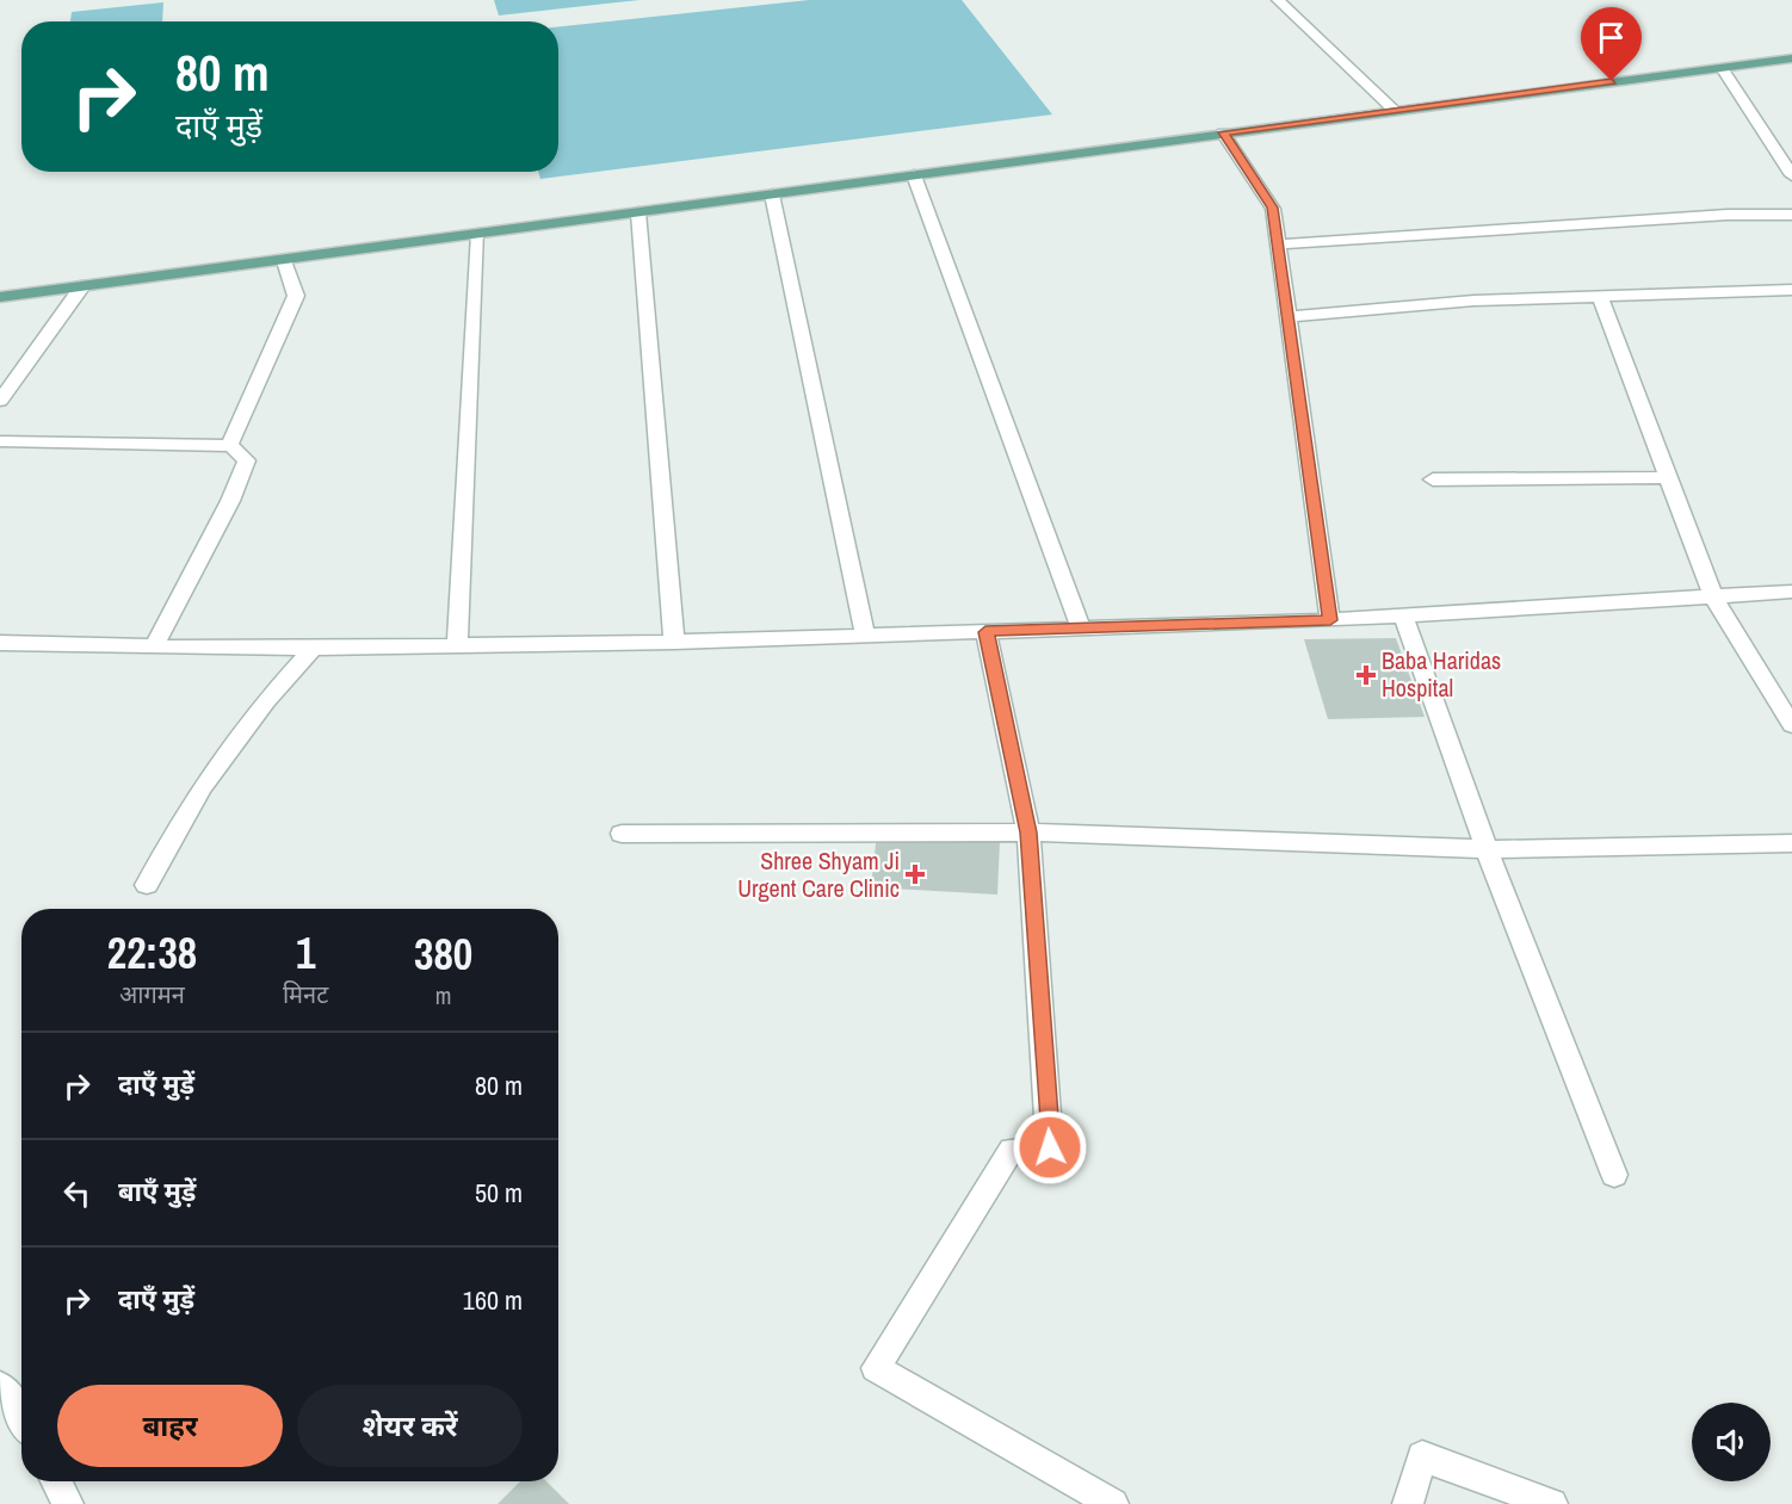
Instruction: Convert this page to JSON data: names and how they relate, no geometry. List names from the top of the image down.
{
  "places": {
    "health": ["Baba Haridas Hospital", "Shree Shyam Ji Urgent Care Clinic"]
  },
  "page": {
    "turn": ["80 m", "दाएँ मुड़ें"],
    "eta": [
      "22:38",
      "आगमन",
      "1",
      "मिनट",
      "380",
      "m"
    ],
    "list": [
      {
        "name": "दाएँ मुड़ें",
        "value": "80 m"
      },
      {
        "name": "बाएँ मुड़ें",
        "value": "50 m"
      },
      {
        "name": "दाएँ मुड़ें",
        "value": "160 m"
      }
    ],
    "buttons": ["बाहर", "शेयर करें"]
  }
}
